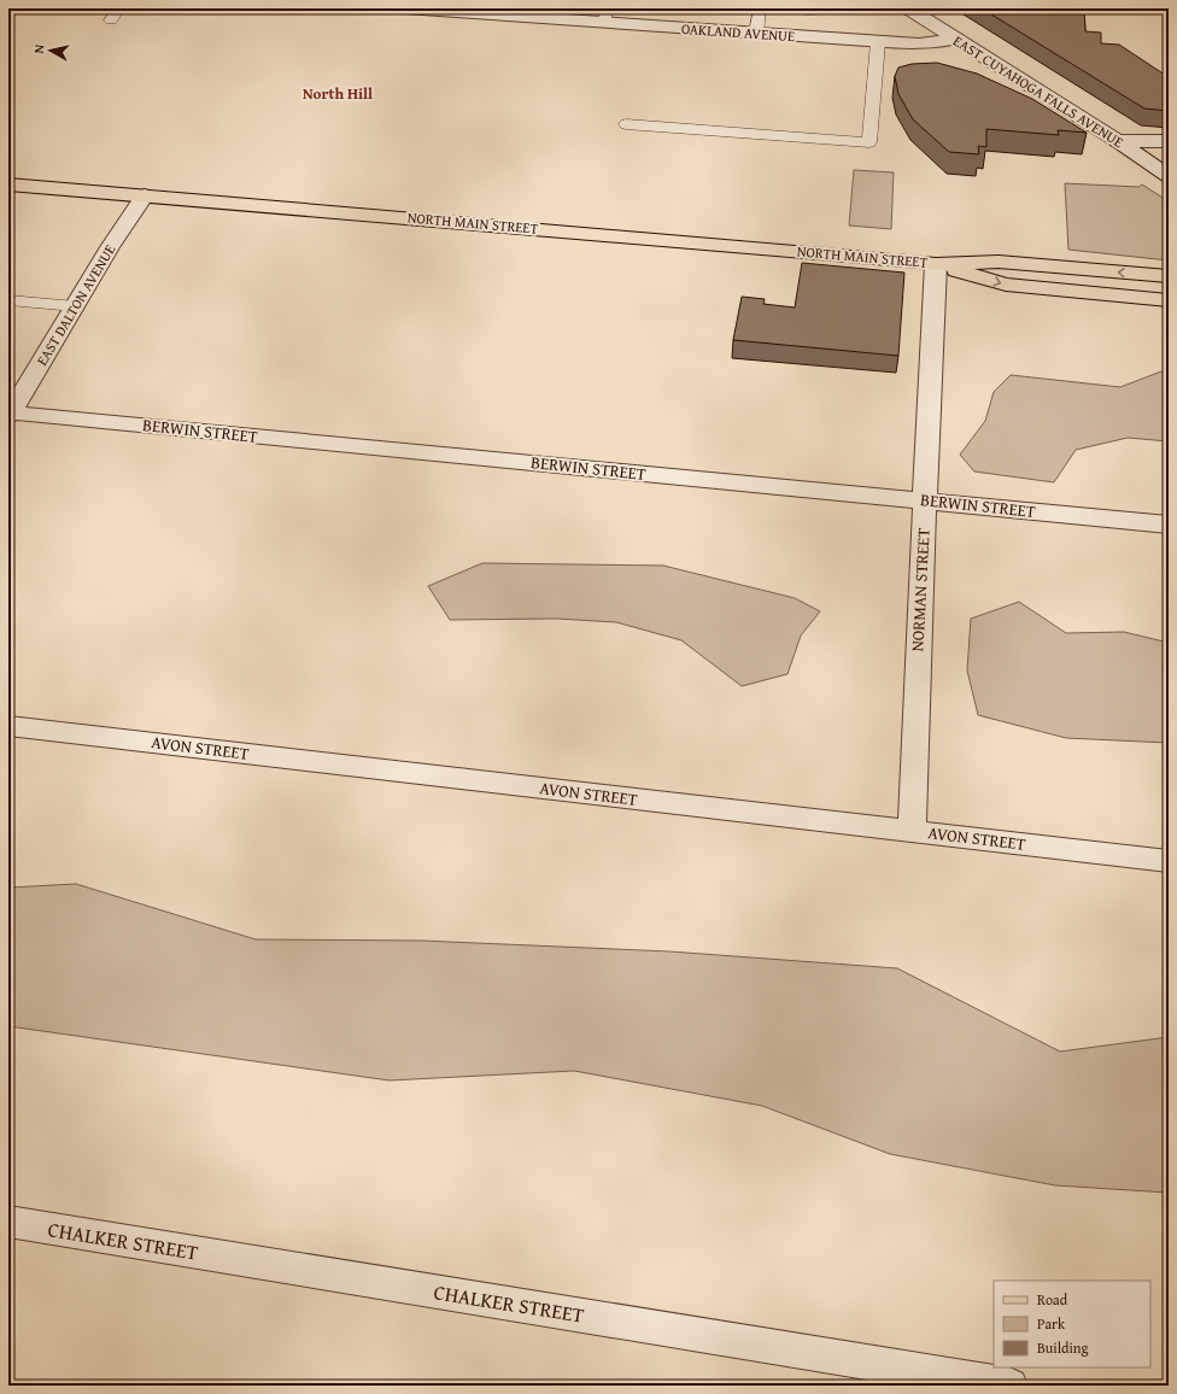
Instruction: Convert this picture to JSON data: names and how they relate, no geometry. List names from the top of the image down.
{
  "streets": {
    "main road": ["NORTH MAIN STREET"],
    "street": [
      "OAKLAND AVENUE",
      "EAST CUYAHOGA FALLS AVENUE",
      "EAST DALTON AVENUE",
      "BERWIN STREET",
      "NORMAN STREET",
      "AVON STREET",
      "CHALKER STREET"
    ]
  },
  "crossings": [
    ["OAKLAND AVENUE", "EAST CUYAHOGA FALLS AVENUE"],
    ["NORTH MAIN STREET", "EAST DALTON AVENUE"],
    ["NORTH MAIN STREET", "NORMAN STREET"],
    ["EAST DALTON AVENUE", "BERWIN STREET"],
    ["BERWIN STREET", "NORMAN STREET"],
    ["NORMAN STREET", "AVON STREET"]
  ],
  "districts": ["North Hill"],
  "legend": ["Road", "Park", "Building"],
  "north": "left"
}
